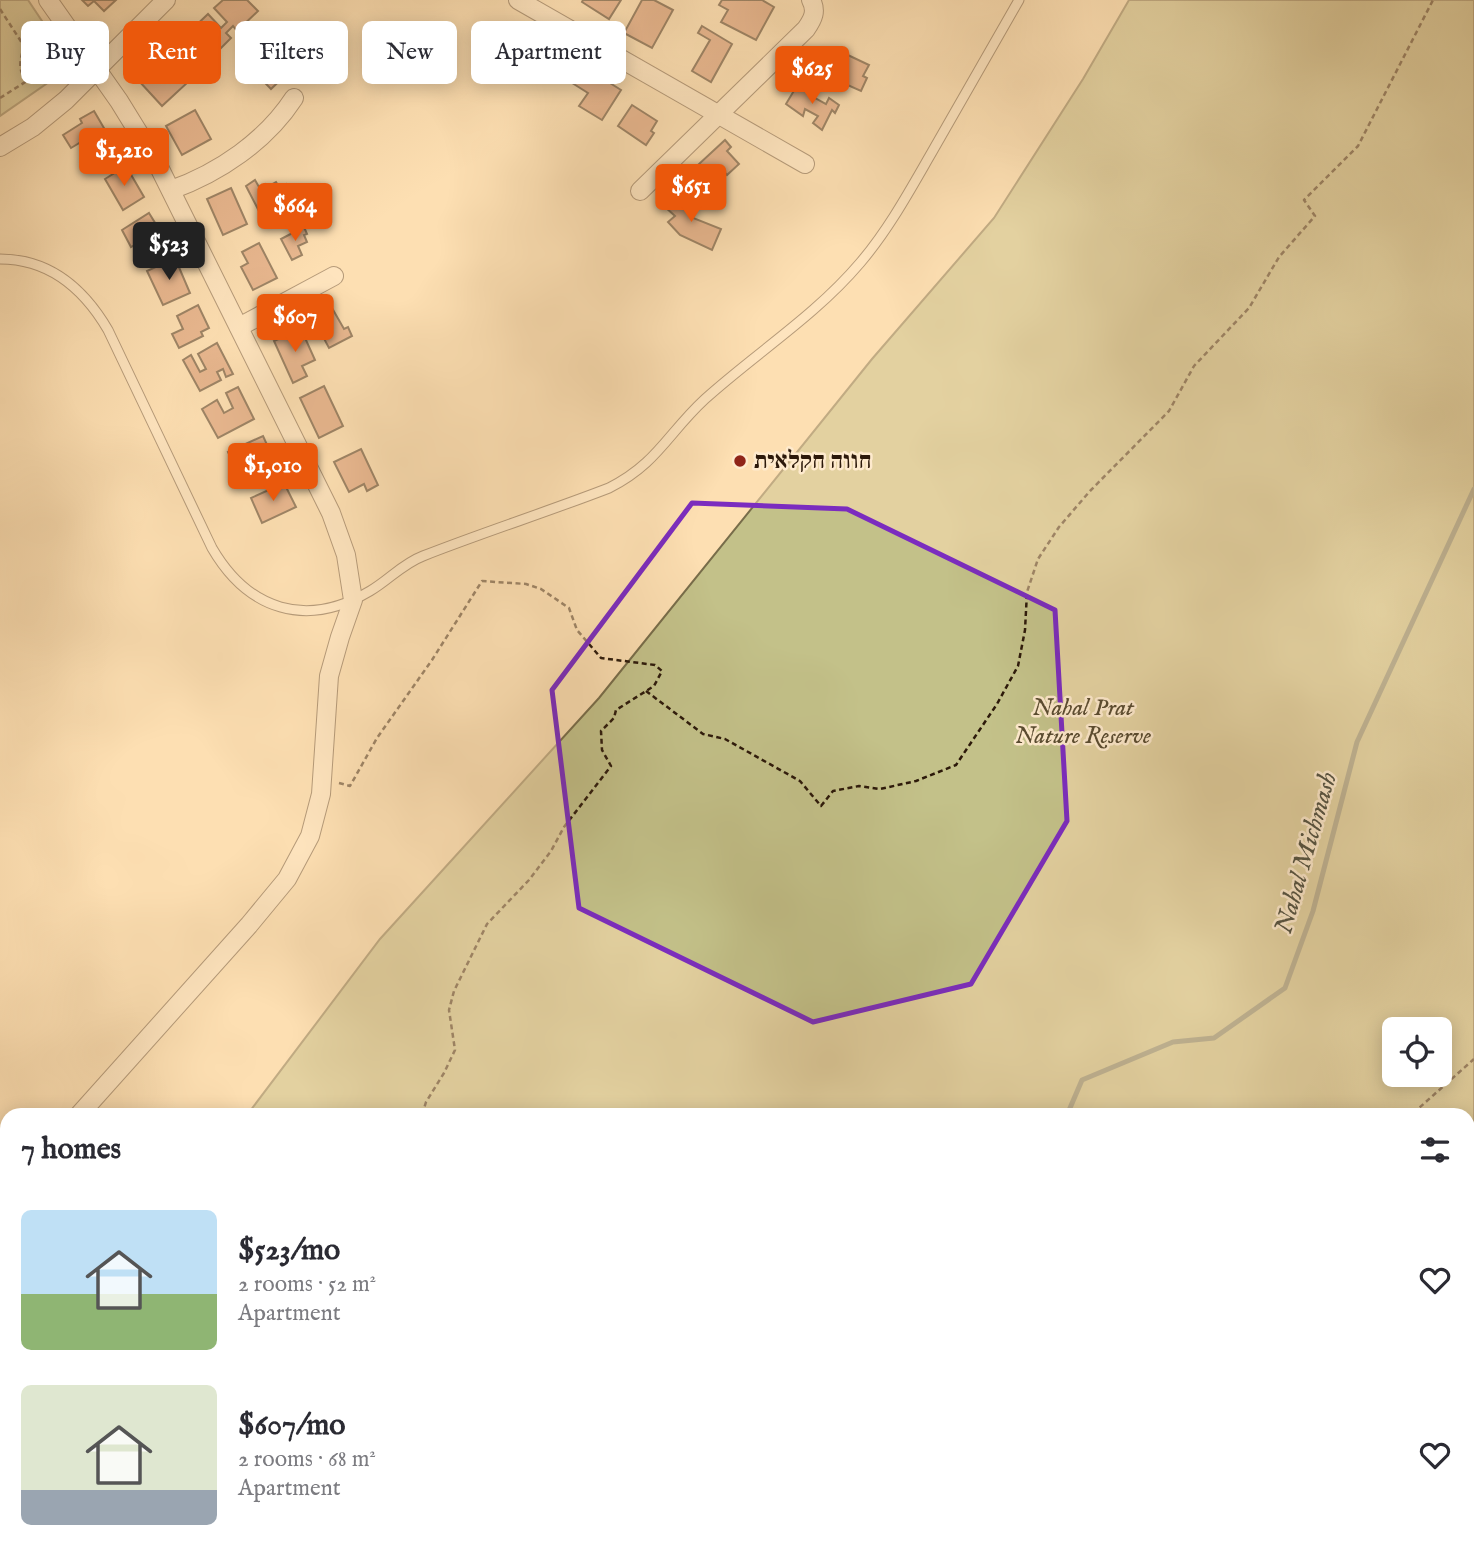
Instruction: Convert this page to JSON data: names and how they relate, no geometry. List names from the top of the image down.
{
  "water": ["Nahal Michmash"],
  "parks": ["Nahal Prat Nature Reserve"],
  "places": ["חווה חקלאית"],
  "page": {
    "chip": [
      "Buy",
      "Rent",
      "Filters",
      "New",
      "Apartment"
    ],
    "price": [
      "$625",
      "$1,210",
      "$651",
      "$664",
      "$523",
      "$607",
      "$1,010"
    ],
    "heading": "7 homes",
    "list": [
      {
        "name": "$523/mo",
        "note": "2 rooms · 52 m² · Apartment"
      },
      {
        "name": "$607/mo",
        "note": "2 rooms · 68 m² · Apartment"
      }
    ]
  }
}
